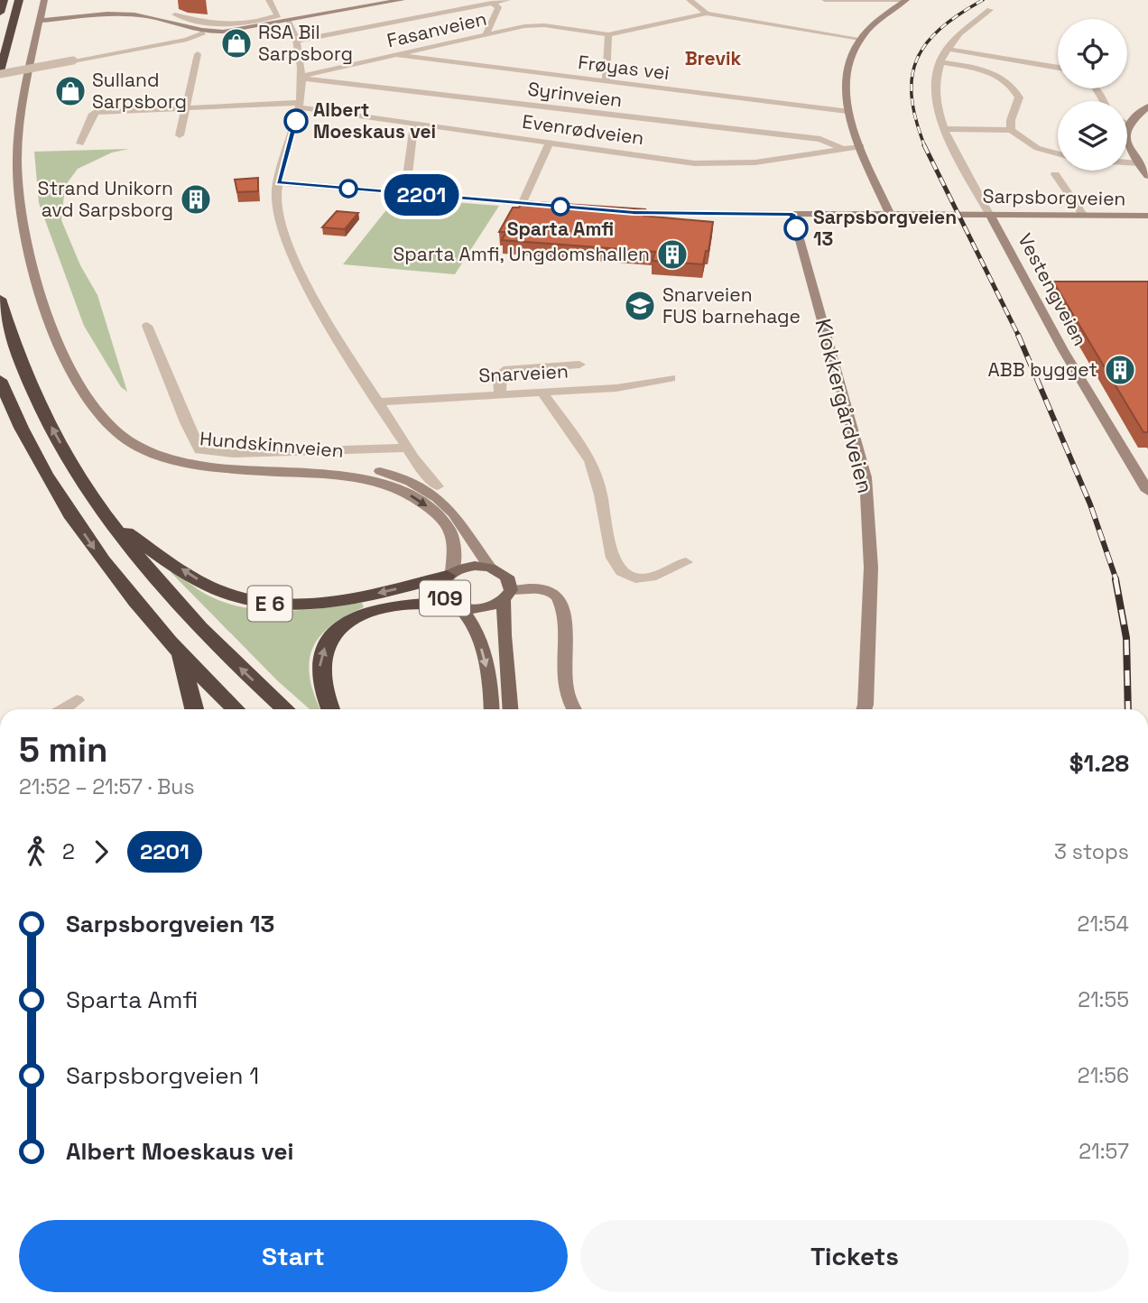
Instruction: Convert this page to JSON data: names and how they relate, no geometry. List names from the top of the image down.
{
  "streets": {
    "highway": ["E 6"],
    "main road": ["109"],
    "street": [
      "Fasanveien",
      "Frøyas vei",
      "Syrinveien",
      "Evenrødveien",
      "Sarpsborgveien",
      "Vestengveien",
      "Snarveien",
      "Klokkergårdveien",
      "Hundskinnveien"
    ]
  },
  "crossings": [
    ["Fasanveien", "Frøyas vei"],
    ["Fasanveien", "Syrinveien"],
    ["Syrinveien", "Evenrødveien"],
    ["Sarpsborgveien", "Vestengveien"],
    ["Sarpsborgveien", "Klokkergårdveien"],
    ["Hundskinnveien", "109"],
    ["Hundskinnveien", "E 6"],
    ["109", "E 6"]
  ],
  "districts": ["Brevik"],
  "places": {
    "shop": ["RSA Bil Sarpsborg", "Sulland Sarpsborg"],
    "other": ["Albert Moeskaus vei", "Sparta Amfi", "Sarpsborgveien 13"],
    "building": ["Strand Unikorn avd Sarpsborg", "Sparta Amfi, Ungdomshallen", "ABB bygget"],
    "school or university": ["Snarveien FUS barnehage"]
  },
  "lines": ["bus line 2201"],
  "page": {
    "on_map": "2201",
    "heading": ["5 min", "21:52 – 21:57 · Bus", "$1.28"],
    "legs": ["2", "2201", "3 stops"],
    "list": [
      {
        "name": "Sarpsborgveien 13",
        "value": "21:54"
      },
      {
        "name": "Sparta Amfi",
        "value": "21:55"
      },
      {
        "name": "Sarpsborgveien 1",
        "value": "21:56"
      },
      {
        "name": "Albert Moeskaus vei",
        "value": "21:57"
      }
    ],
    "buttons": ["Start", "Tickets"]
  }
}
